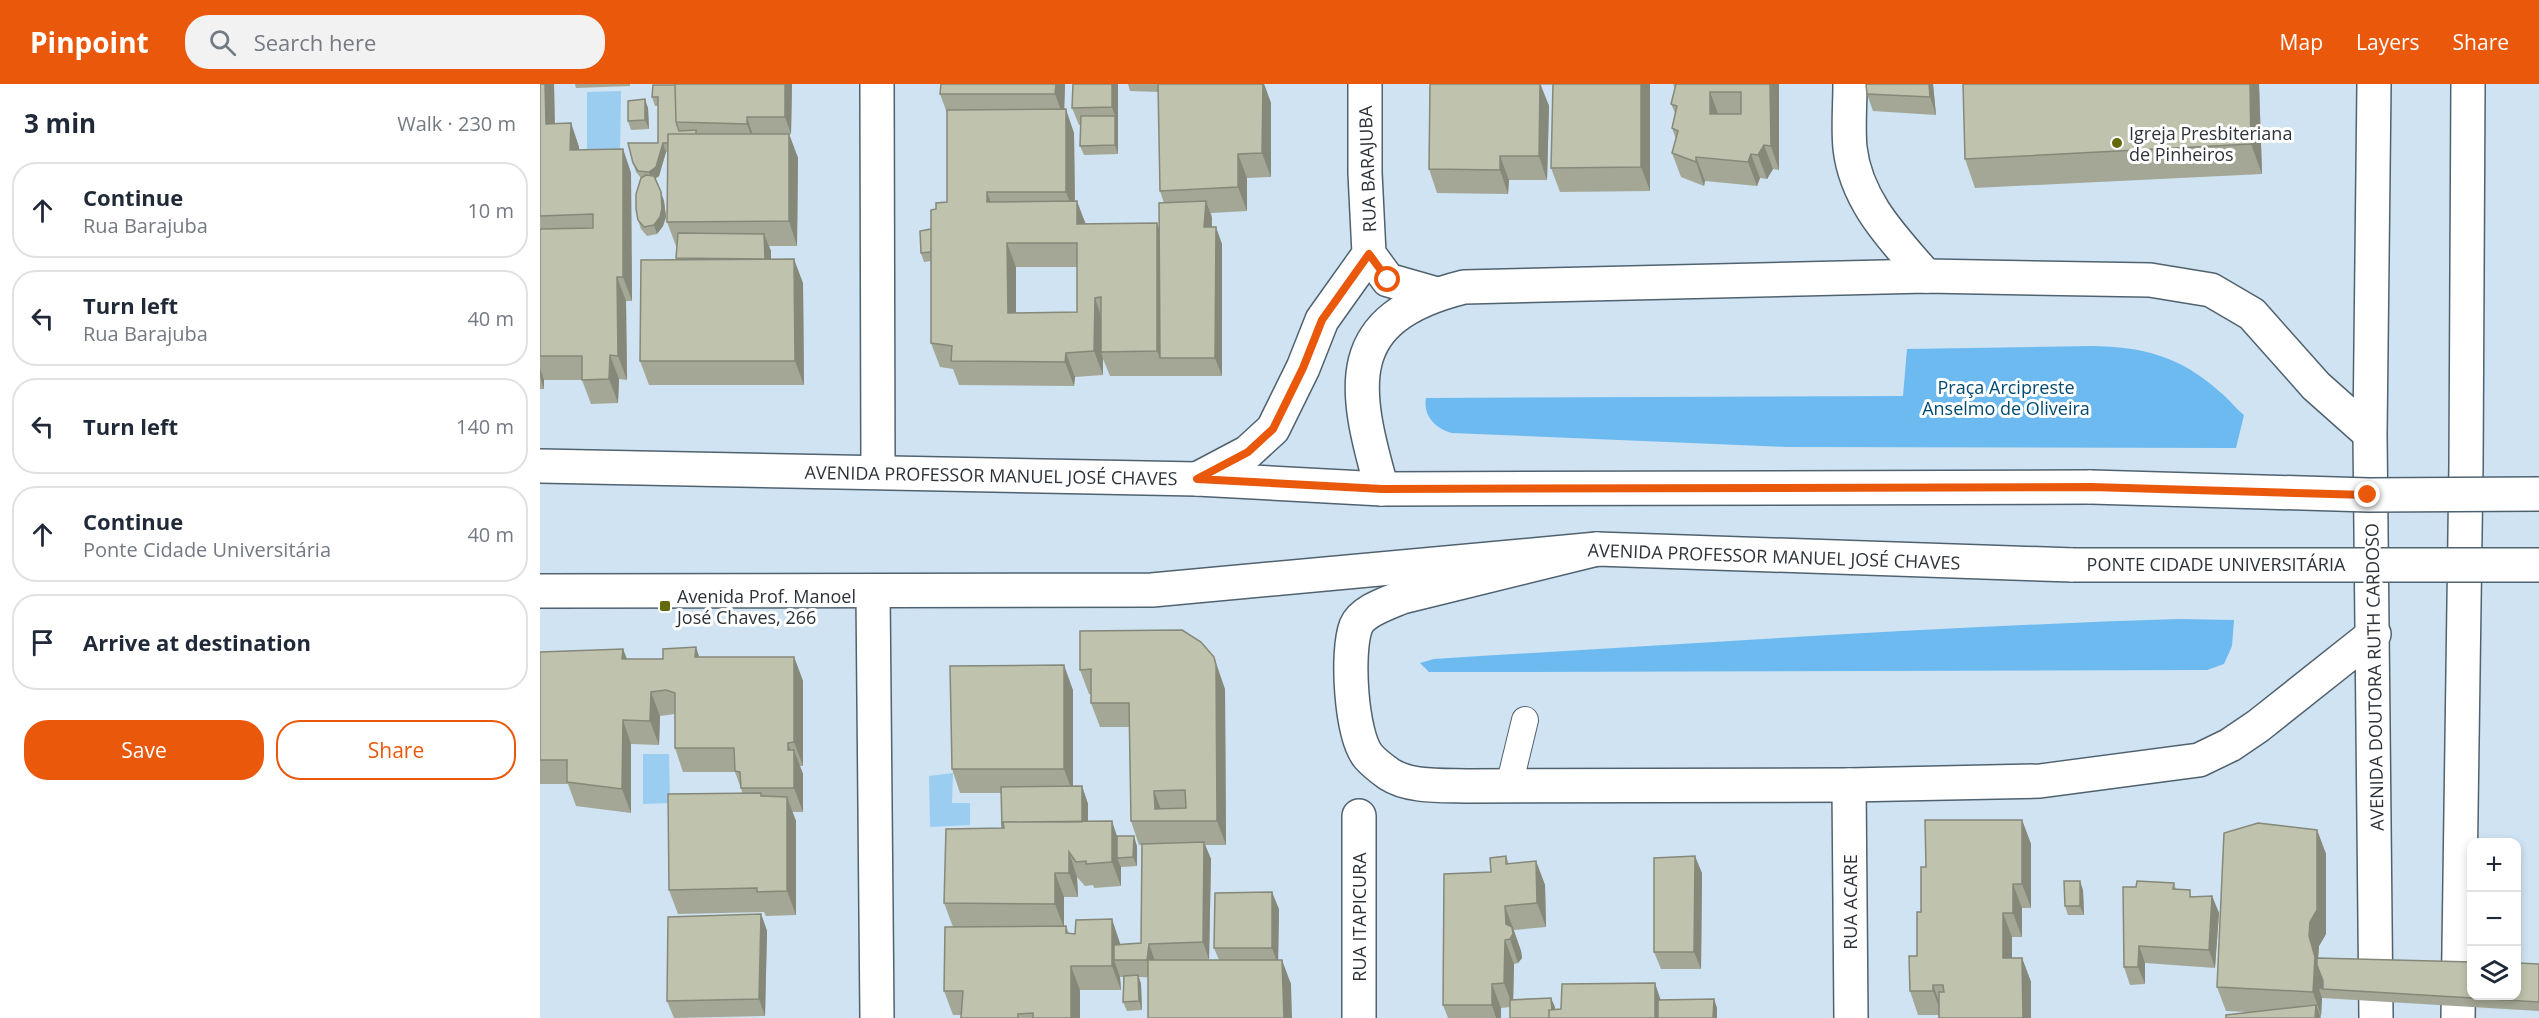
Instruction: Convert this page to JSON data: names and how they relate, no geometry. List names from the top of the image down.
{
  "streets": {
    "main road": [
      "RUA BARAJUBA",
      "AVENIDA PROFESSOR MANUEL JOSÉ CHAVES",
      "PONTE CIDADE UNIVERSITÁRIA",
      "AVENIDA DOUTORA RUTH CARDOSO",
      "RUA ACARE",
      "RUA ITAPICURA"
    ]
  },
  "crossings": [
    ["RUA BARAJUBA", "AVENIDA PROFESSOR MANUEL JOSÉ CHAVES"],
    ["AVENIDA PROFESSOR MANUEL JOSÉ CHAVES", "PONTE CIDADE UNIVERSITÁRIA"]
  ],
  "parks": ["Praça Arcipreste Anselmo de Oliveira"],
  "places": {
    "other": ["Igreja Presbiteriana de Pinheiros"],
    "transit": ["Avenida Prof. Manoel José Chaves, 266"]
  },
  "page": {
    "header": "Pinpoint",
    "search": "Search here",
    "nav": ["Map", "Layers", "Share"],
    "heading": ["3 min", "Walk · 230 m"],
    "list": [
      ["Continue", "Rua Barajuba", "10 m"],
      ["Turn left", "Rua Barajuba", "40 m"],
      ["Turn left", "140 m"],
      ["Continue", "Ponte Cidade Universitária", "40 m"],
      "Arrive at destination"
    ],
    "buttons": ["Save", "Share"],
    "map_buttons": ["+", "−"]
  }
}
